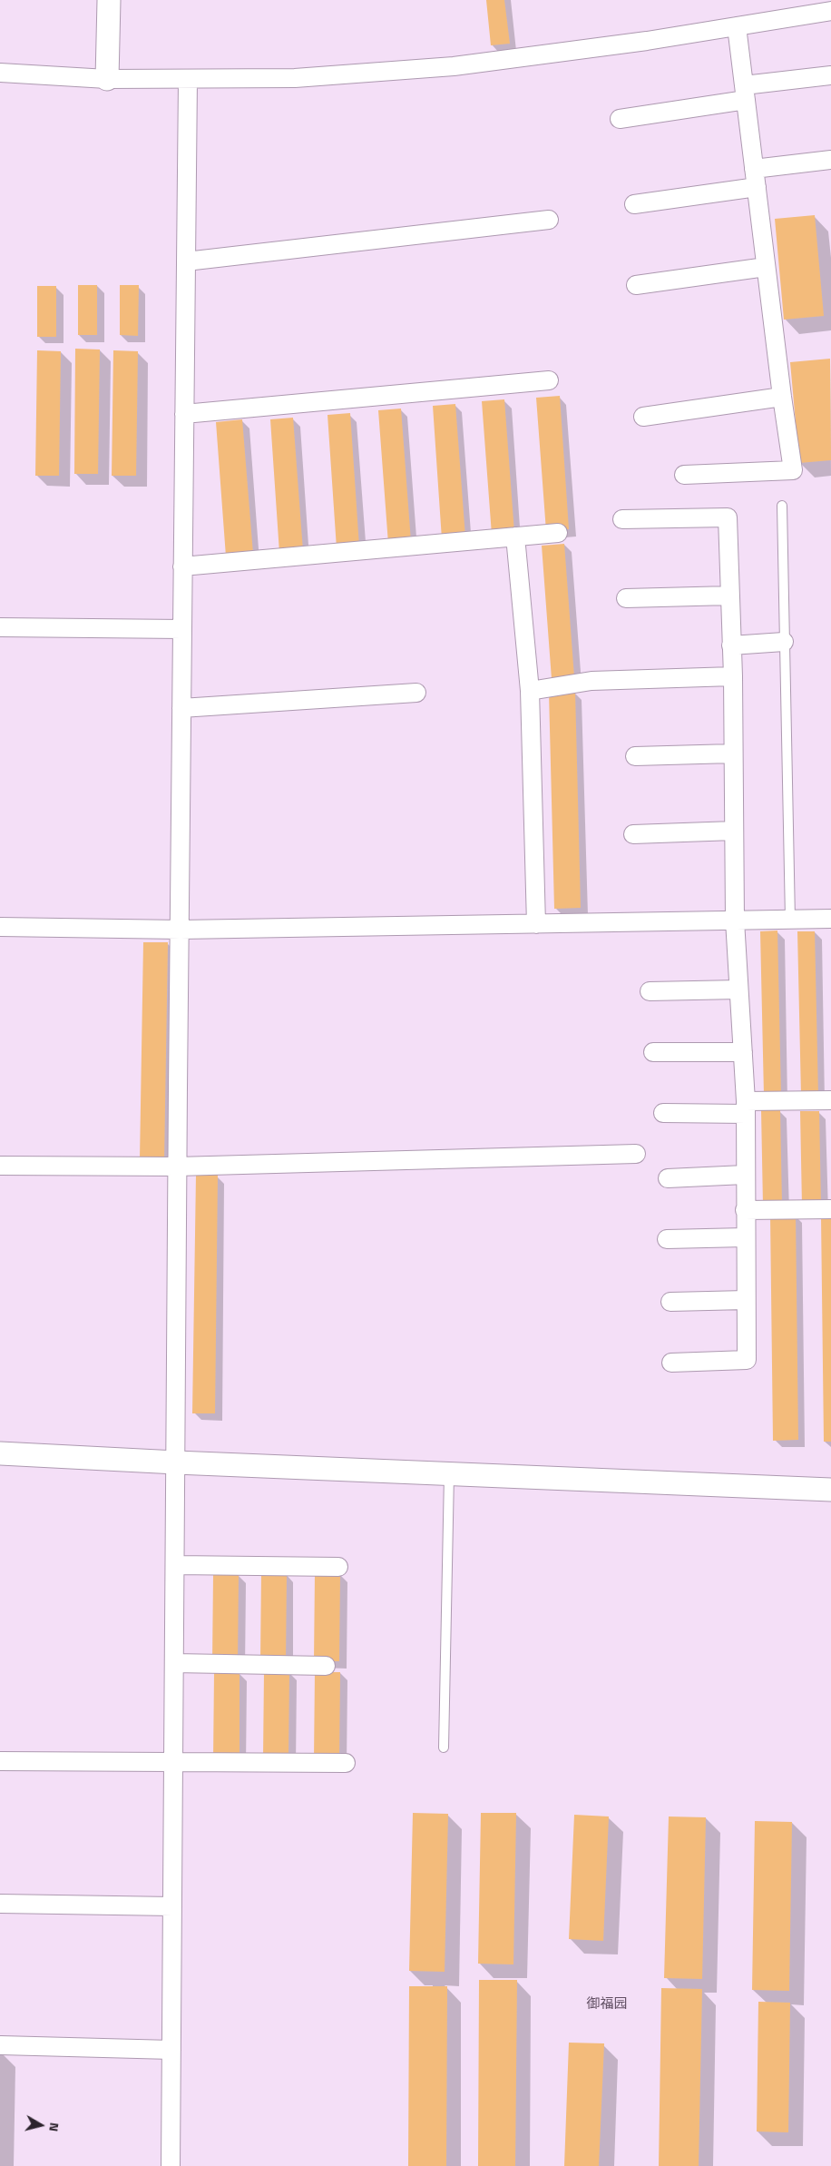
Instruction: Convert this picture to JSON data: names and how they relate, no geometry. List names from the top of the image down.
{
  "districts": ["御福园"],
  "north": "right"
}
